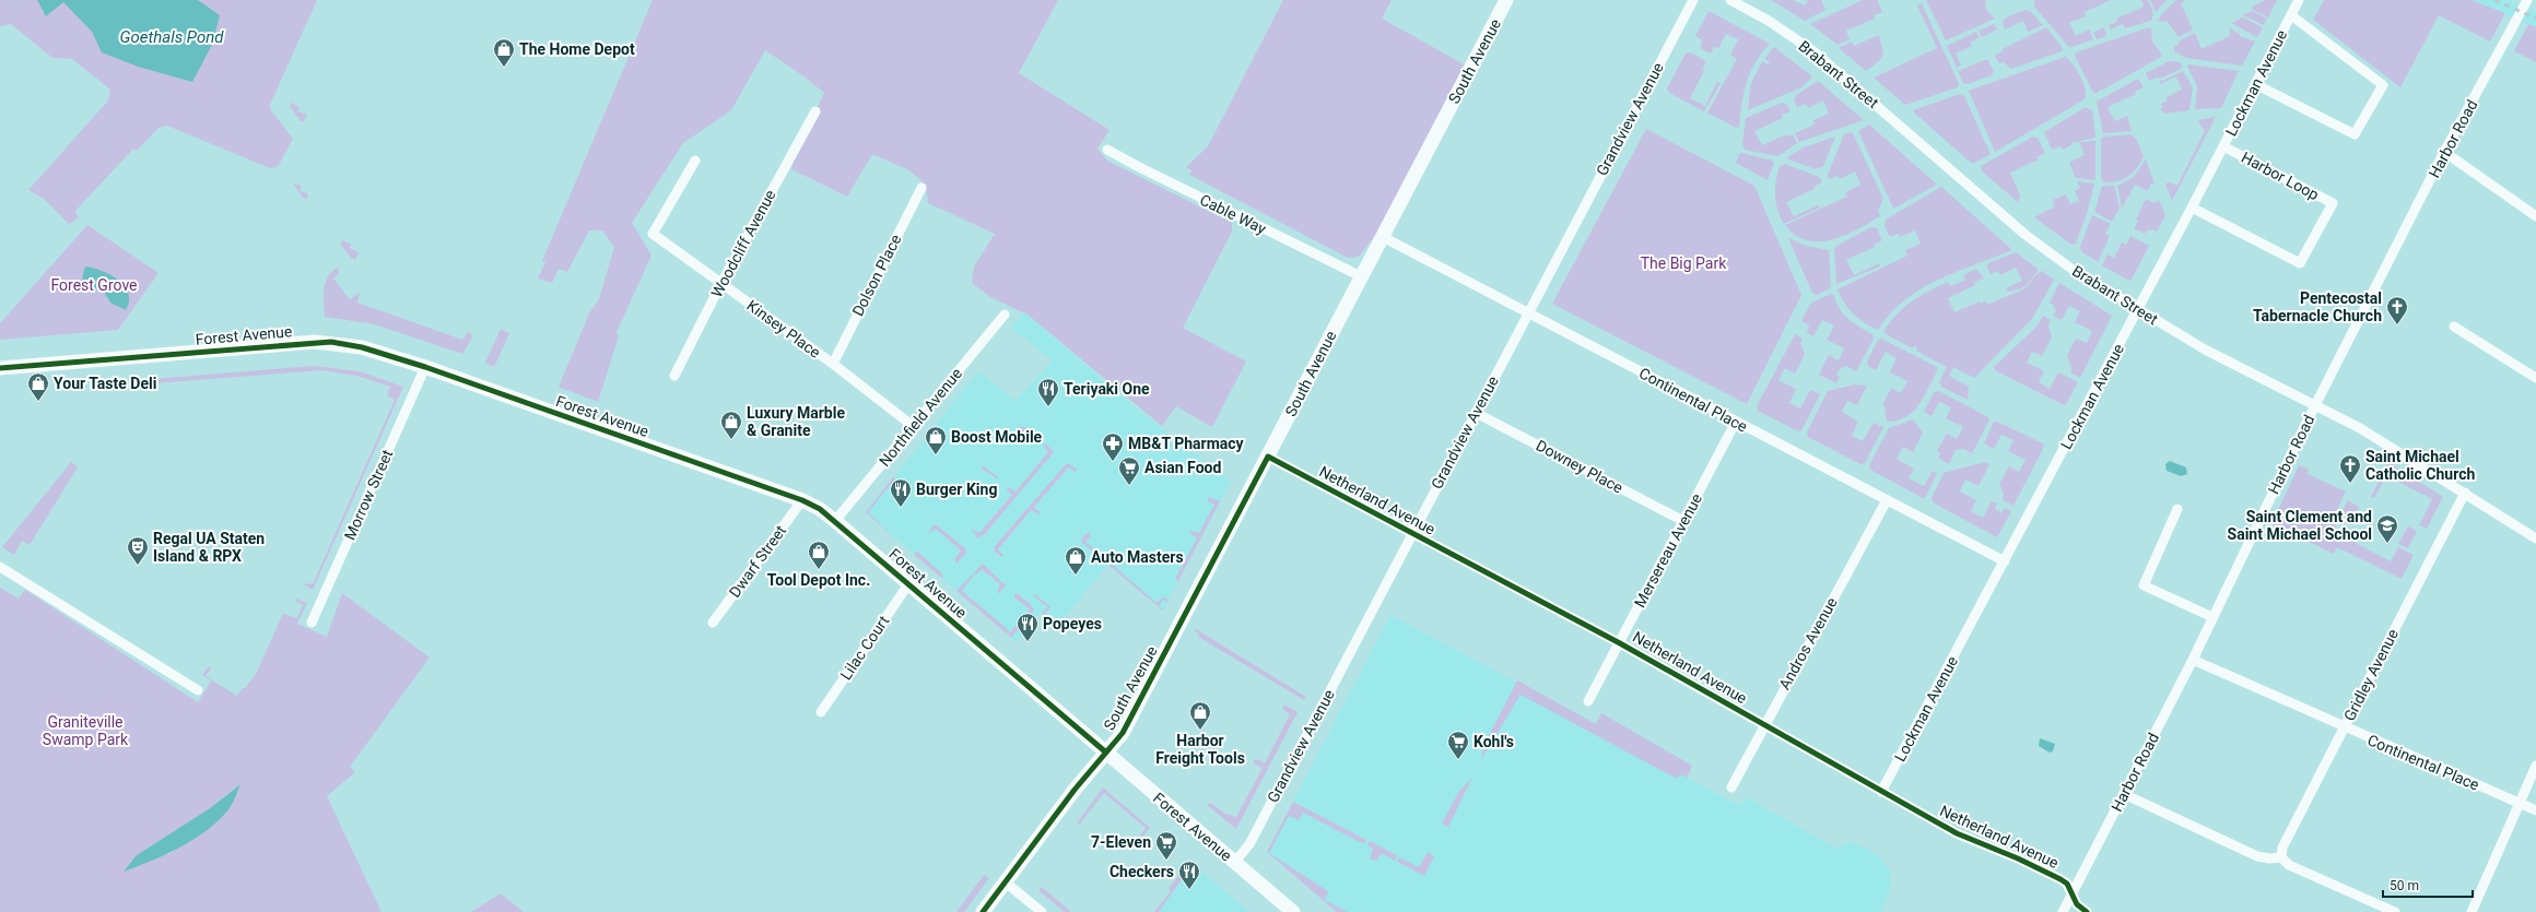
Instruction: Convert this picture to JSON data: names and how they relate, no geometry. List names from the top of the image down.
{
  "streets": {
    "main road": ["South Avenue", "Forest Avenue"],
    "street": [
      "Brabant Street",
      "Lockman Avenue",
      "Grandview Avenue",
      "Harbor Road",
      "Harbor Loop",
      "Cable Way",
      "Woodcliff Avenue",
      "Dolson Place",
      "Kinsey Place",
      "Continental Place",
      "Northfield Avenue",
      "Downey Place",
      "Morrow Street",
      "Netherland Avenue",
      "Mersereau Avenue",
      "Dwarf Street",
      "Andros Avenue",
      "Lilac Court",
      "Gridley Avenue"
    ]
  },
  "crossings": [
    ["South Avenue", "Cable Way"],
    ["South Avenue", "Forest Avenue"],
    ["South Avenue", "Continental Place"],
    ["South Avenue", "Netherland Avenue"],
    ["Brabant Street", "Lockman Avenue"],
    ["Brabant Street", "Harbor Road"],
    ["Brabant Street", "Gridley Avenue"],
    ["Lockman Avenue", "Harbor Loop"],
    ["Lockman Avenue", "Continental Place"],
    ["Lockman Avenue", "Netherland Avenue"],
    ["Grandview Avenue", "Forest Avenue"],
    ["Grandview Avenue", "Continental Place"],
    ["Grandview Avenue", "Downey Place"],
    ["Grandview Avenue", "Netherland Avenue"],
    ["Harbor Road", "Continental Place"],
    ["Harbor Road", "Netherland Avenue"],
    ["Woodcliff Avenue", "Kinsey Place"],
    ["Dolson Place", "Kinsey Place"],
    ["Kinsey Place", "Northfield Avenue"],
    ["Forest Avenue", "Northfield Avenue"],
    ["Forest Avenue", "Morrow Street"],
    ["Forest Avenue", "Dwarf Street"],
    ["Forest Avenue", "Lilac Court"],
    ["Continental Place", "Mersereau Avenue"],
    ["Continental Place", "Andros Avenue"],
    ["Continental Place", "Gridley Avenue"],
    ["Downey Place", "Mersereau Avenue"],
    ["Netherland Avenue", "Mersereau Avenue"],
    ["Netherland Avenue", "Andros Avenue"]
  ],
  "water": ["Goethals Pond"],
  "parks": ["The Big Park", "Forest Grove", "Graniteville Swamp Park"],
  "places": {
    "shop": [
      "The Home Depot",
      "Your Taste Deli",
      "Luxury Marble & Granite",
      "Boost Mobile",
      "Tool Depot Inc.",
      "Auto Masters",
      "Harbor Freight Tools"
    ],
    "church": ["Pentecostal Tabernacle Church", "Saint Michael Catholic Church"],
    "restaurant": [
      "Teriyaki One",
      "Burger King",
      "Popeyes",
      "Checkers"
    ],
    "pharmacy": ["MB&T Pharmacy"],
    "supermarket": ["Asian Food", "Kohl's", "7-Eleven"],
    "school or university": ["Saint Clement and Saint Michael School"],
    "theatre": ["Regal UA Staten Island & RPX"]
  },
  "scale_bar": "50 m"
}
